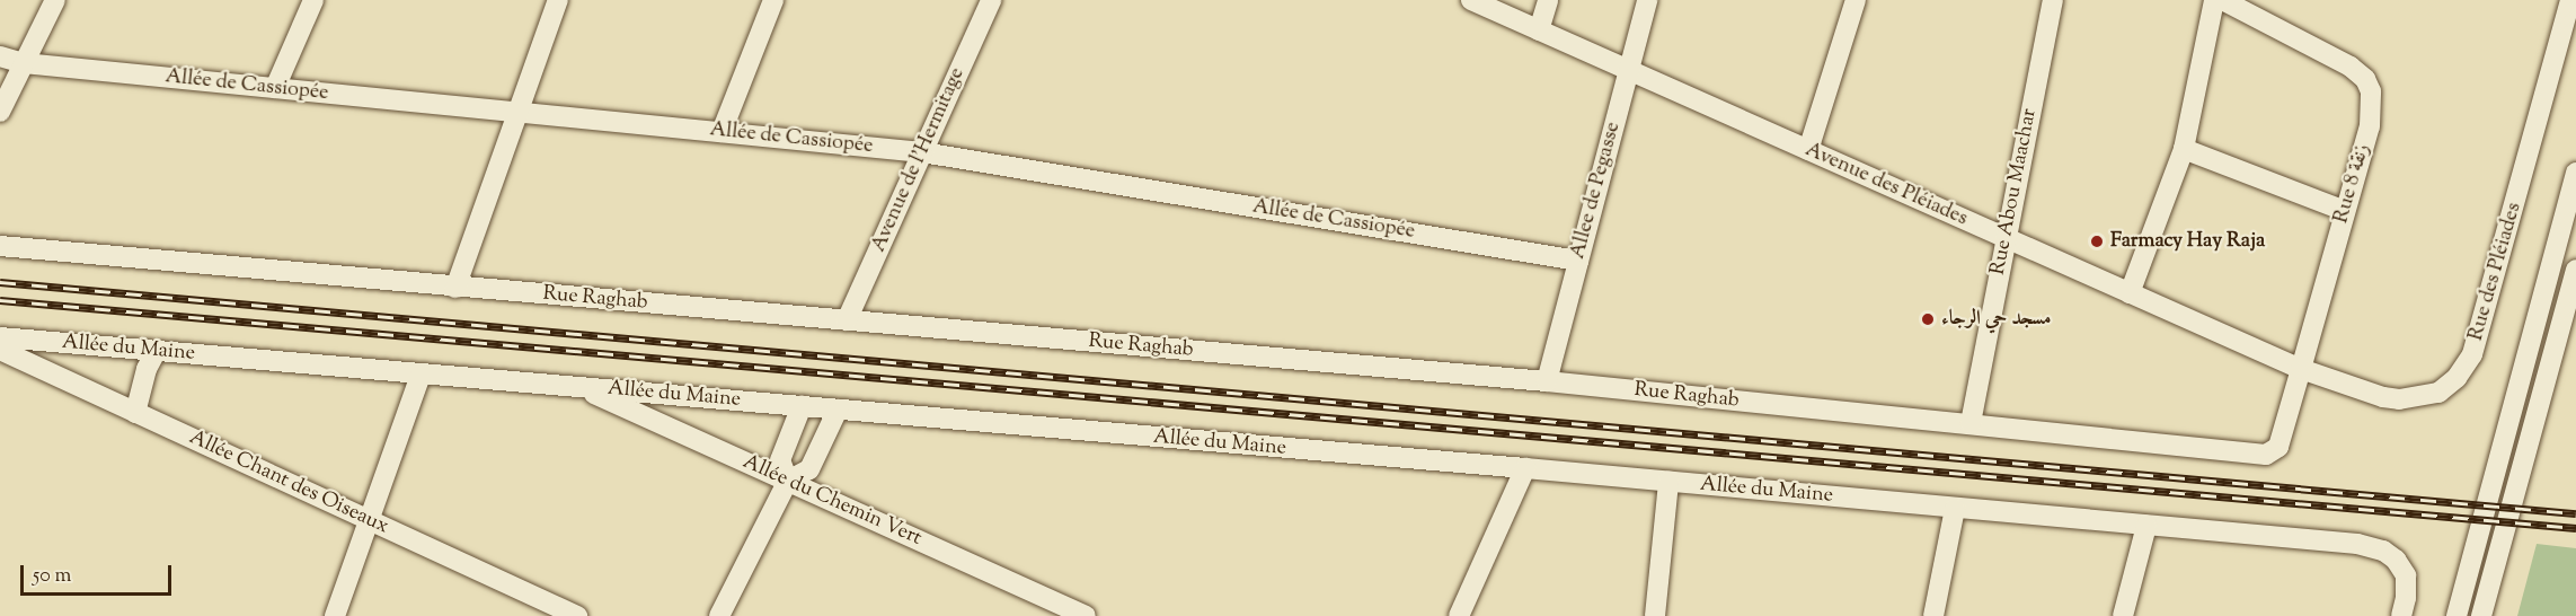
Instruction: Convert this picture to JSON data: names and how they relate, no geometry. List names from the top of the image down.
{
  "streets": {
    "street": [
      "Allée de Cassiopée",
      "Avenue de l'Hermitage",
      "Rue 8 زنقة",
      "Avenue des Pléiades",
      "Allee de Pegasse",
      "Rue Abou Maachar",
      "Rue des Pléiades",
      "Rue Raghab",
      "Allée du Maine",
      "Allée Chant des Oiseaux",
      "Allée du Chemin Vert"
    ]
  },
  "crossings": [
    ["Allée de Cassiopée", "Avenue de l'Hermitage"],
    ["Allée de Cassiopée", "Allee de Pegasse"],
    ["Avenue de l'Hermitage", "Rue Raghab"],
    ["Rue 8 زنقة", "Avenue des Pléiades"],
    ["Rue 8 زنقة", "Rue des Pléiades"],
    ["Rue 8 زنقة", "Rue Raghab"],
    ["Avenue des Pléiades", "Allee de Pegasse"],
    ["Avenue des Pléiades", "Rue Abou Maachar"],
    ["Avenue des Pléiades", "Rue des Pléiades"],
    ["Allee de Pegasse", "Rue Raghab"],
    ["Rue Abou Maachar", "Rue Raghab"],
    ["Allée du Maine", "Allée du Chemin Vert"]
  ],
  "places": ["Farmacy Hay Raja", "مسجد حي الرجاء"],
  "scale_bar": "50 m"
}
